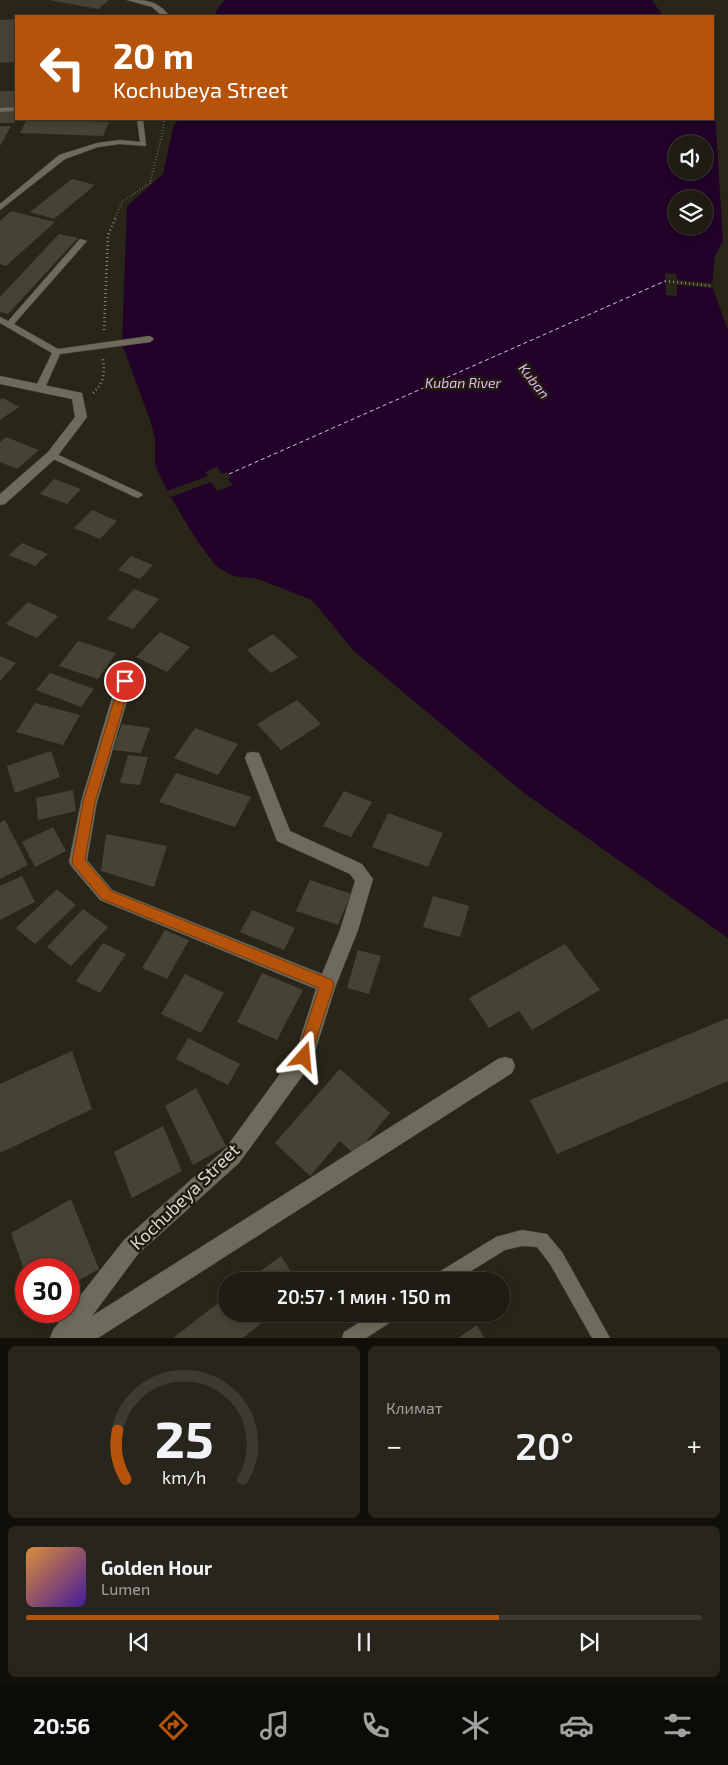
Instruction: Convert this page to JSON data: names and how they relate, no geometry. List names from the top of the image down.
{
  "streets": {
    "street": ["Kochubeya Street"]
  },
  "water": ["Kuban", "Kuban River"],
  "page": {
    "turn": ["20 m", "Kochubeya Street"],
    "limit": "30",
    "trip": "20:57 · 1 мин · 150 m",
    "tile": "Климат",
    "heat": ["−", "20°", "+"],
    "song": ["Golden Hour", "Lumen"],
    "tabs": "20:56",
    "gauge": ["25", "km/h"]
  }
}
